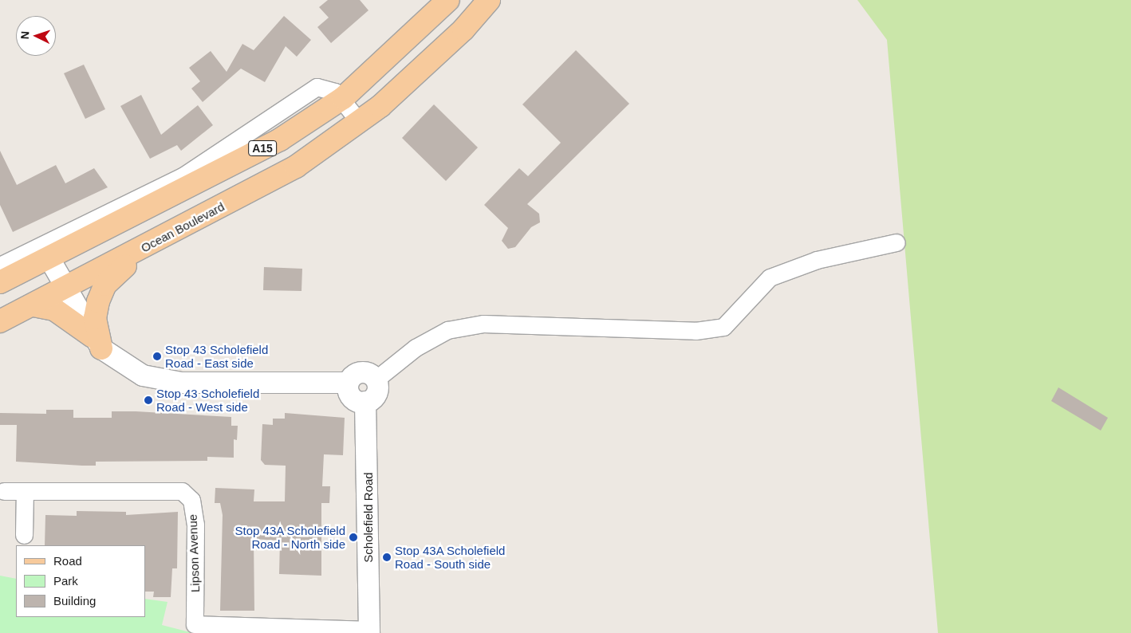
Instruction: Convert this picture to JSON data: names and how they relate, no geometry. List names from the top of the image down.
{
  "streets": {
    "main road": ["A15", "Ocean Boulevard"],
    "street": ["Scholefield Road", "Lipson Avenue"]
  },
  "crossings": [
    ["Scholefield Road", "Lipson Avenue"]
  ],
  "places": [
    "Stop 43 Scholefield Road - East side",
    "Stop 43 Scholefield Road - West side",
    "Stop 43A Scholefield Road - North side",
    "Stop 43A Scholefield Road - South side"
  ],
  "legend": ["Road", "Park", "Building"],
  "north": "left"
}
